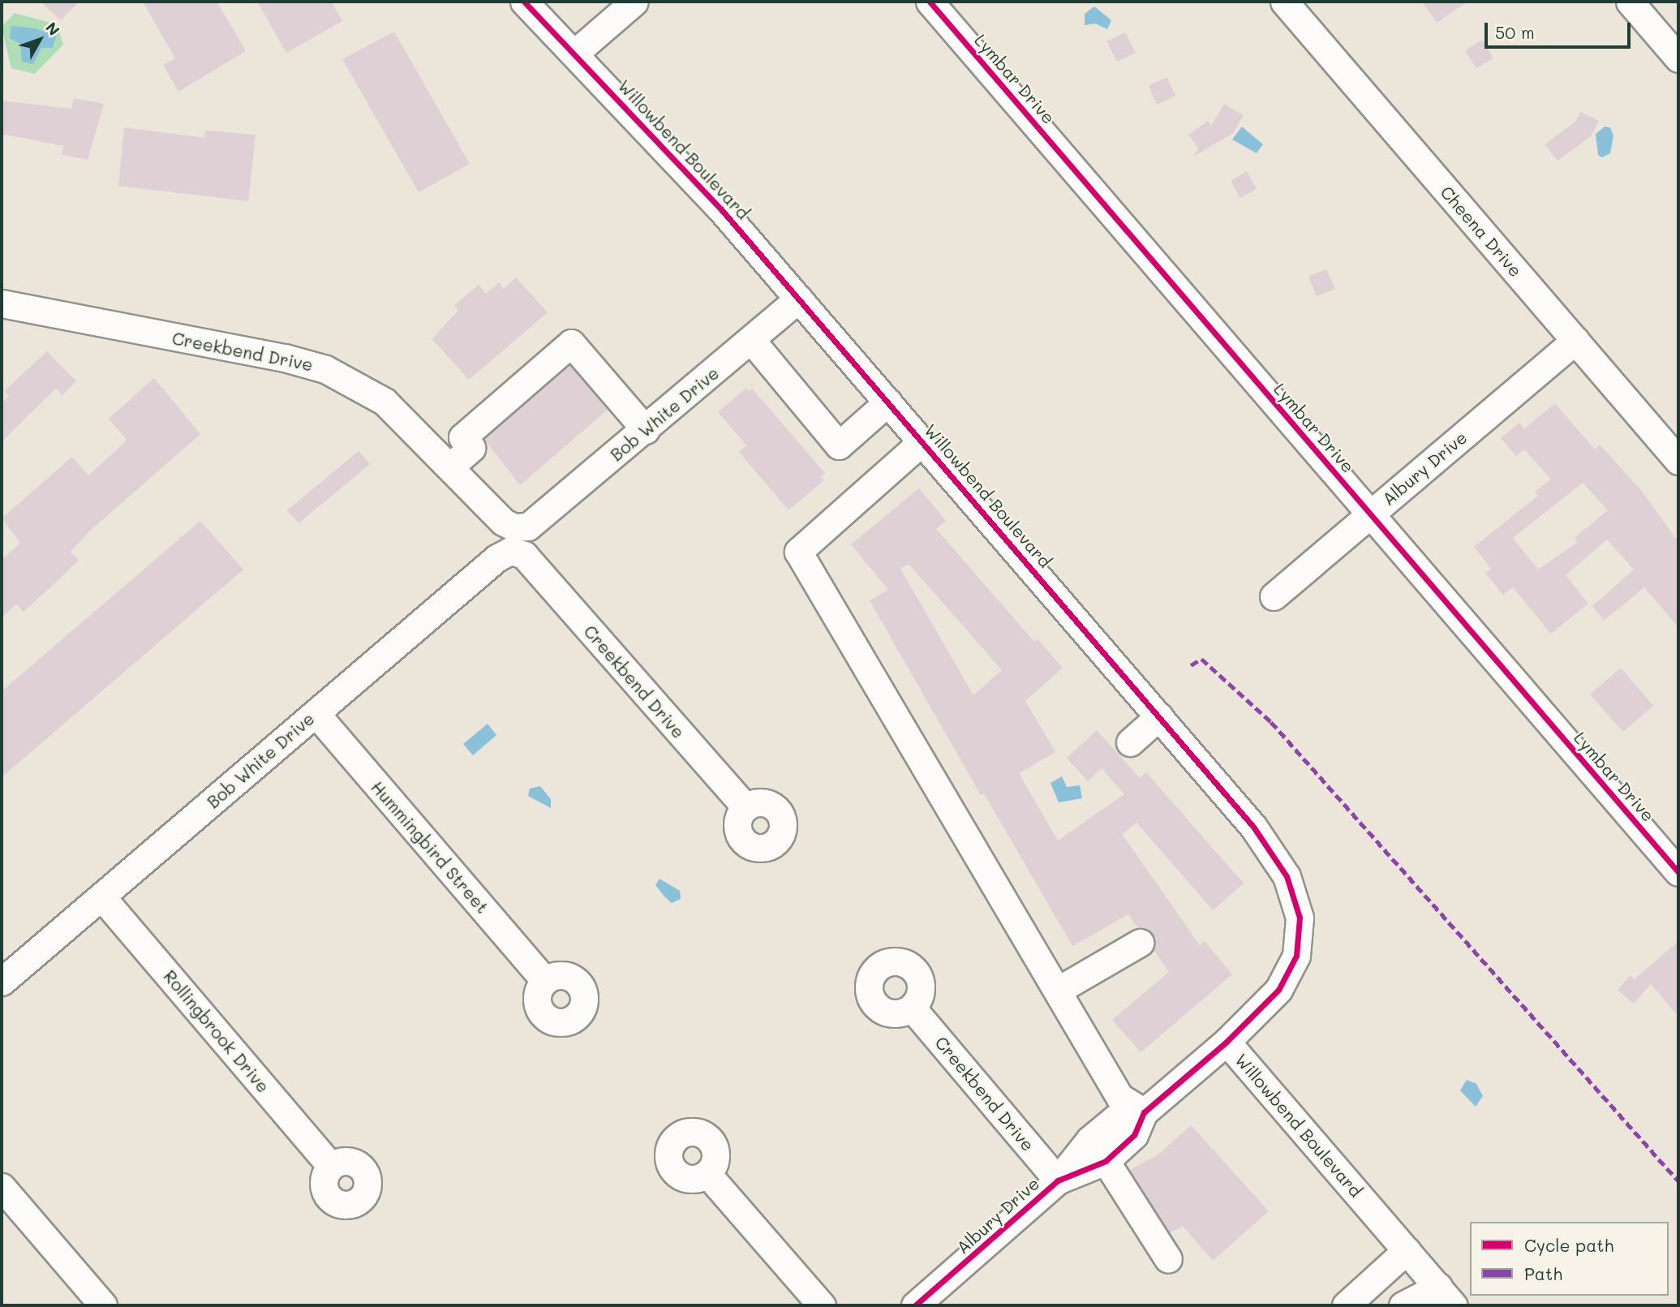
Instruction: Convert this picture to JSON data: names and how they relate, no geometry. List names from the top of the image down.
{
  "streets": {
    "street": [
      "Lymbar Drive",
      "Willowbend Boulevard",
      "Cheena Drive",
      "Creekbend Drive",
      "Bob White Drive",
      "Albury Drive",
      "Hummingbird Street",
      "Rollingbrook Drive"
    ]
  },
  "crossings": [
    ["Lymbar Drive", "Albury Drive"],
    ["Willowbend Boulevard", "Bob White Drive"],
    ["Willowbend Boulevard", "Albury Drive"],
    ["Cheena Drive", "Albury Drive"],
    ["Creekbend Drive", "Bob White Drive"],
    ["Creekbend Drive", "Albury Drive"],
    ["Bob White Drive", "Hummingbird Street"],
    ["Bob White Drive", "Rollingbrook Drive"]
  ],
  "legend": ["Cycle path", "Path"],
  "scale_bar": "50 m",
  "north": "top right"
}
